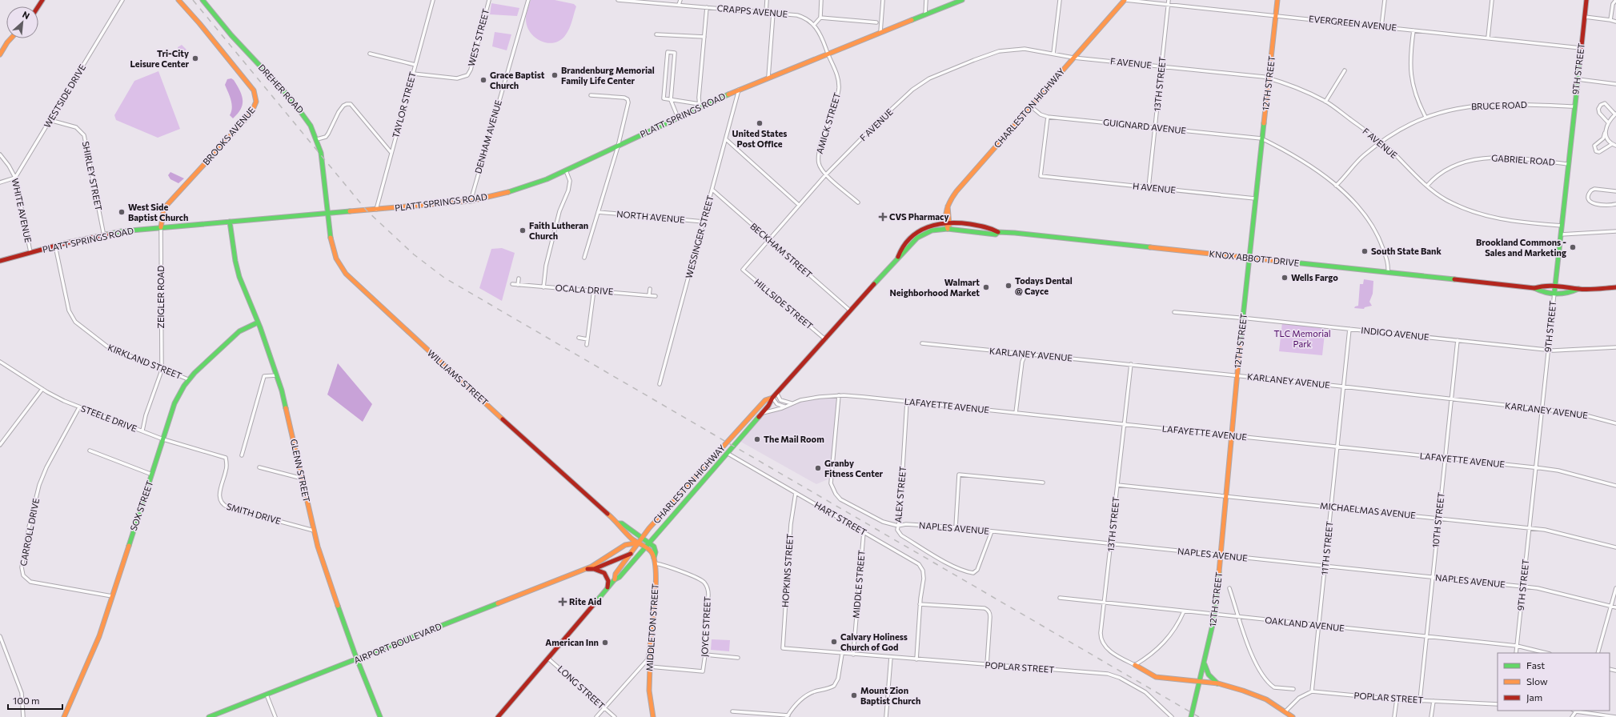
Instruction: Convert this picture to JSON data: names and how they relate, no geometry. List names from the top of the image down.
{
  "streets": {
    "main road": [
      "9TH STREET",
      "12TH STREET",
      "DREHER ROAD",
      "CHARLESTON HIGHWAY",
      "PLATT SPRINGS ROAD",
      "BROOKS AVENUE",
      "KNOX ABBOTT DRIVE",
      "WILLIAMS STREET",
      "GLENN STREET",
      "SOX STREET",
      "MIDDLETON STREET",
      "AIRPORT BOULEVARD"
    ],
    "street": [
      "CRAPPS AVENUE",
      "EVERGREEN AVENUE",
      "WEST STREET",
      "F AVENUE",
      "13TH STREET",
      "WESTSIDE DRIVE",
      "TAYLOR STREET",
      "BRUCE ROAD",
      "AMICK STREET",
      "GUIGNARD AVENUE",
      "DENHAM AVENUE",
      "GABRIEL ROAD",
      "SHIRLEY STREET",
      "H AVENUE",
      "WHITE AVENUE",
      "NORTH AVENUE",
      "WESSINGER STREET",
      "BECKHAM STREET",
      "OCALA DRIVE",
      "ZEIGLER ROAD",
      "HILLSIDE STREET",
      "INDIGO AVENUE",
      "KARLANEY AVENUE",
      "KIRKLAND STREET",
      "LAFAYETTE AVENUE",
      "STEELE DRIVE",
      "ALEX STREET",
      "MICHAELMAS AVENUE",
      "SMITH DRIVE",
      "HART STREET",
      "10TH STREET",
      "NAPLES AVENUE",
      "CARROLL DRIVE",
      "11TH STREET",
      "HOPKINS STREET",
      "MIDDLE STREET",
      "OAKLAND AVENUE",
      "JOYCE STREET",
      "POPLAR STREET",
      "LONG STREET"
    ]
  },
  "crossings": [
    ["CRAPPS AVENUE", "PLATT SPRINGS ROAD"],
    ["CRAPPS AVENUE", "AMICK STREET"],
    ["EVERGREEN AVENUE", "9TH STREET"],
    ["EVERGREEN AVENUE", "12TH STREET"],
    ["EVERGREEN AVENUE", "13TH STREET"],
    ["EVERGREEN AVENUE", "CHARLESTON HIGHWAY"],
    ["WEST STREET", "TAYLOR STREET"],
    ["F AVENUE", "9TH STREET"],
    ["F AVENUE", "12TH STREET"],
    ["F AVENUE", "13TH STREET"],
    ["F AVENUE", "BRUCE ROAD"],
    ["F AVENUE", "CHARLESTON HIGHWAY"],
    ["F AVENUE", "AMICK STREET"],
    ["F AVENUE", "GABRIEL ROAD"],
    ["F AVENUE", "BECKHAM STREET"],
    ["F AVENUE", "HILLSIDE STREET"],
    ["9TH STREET", "BRUCE ROAD"],
    ["9TH STREET", "GABRIEL ROAD"],
    ["9TH STREET", "KNOX ABBOTT DRIVE"],
    ["9TH STREET", "INDIGO AVENUE"],
    ["9TH STREET", "KARLANEY AVENUE"],
    ["9TH STREET", "LAFAYETTE AVENUE"],
    ["9TH STREET", "MICHAELMAS AVENUE"],
    ["9TH STREET", "NAPLES AVENUE"],
    ["9TH STREET", "OAKLAND AVENUE"],
    ["12TH STREET", "GUIGNARD AVENUE"],
    ["12TH STREET", "H AVENUE"],
    ["12TH STREET", "KNOX ABBOTT DRIVE"],
    ["12TH STREET", "INDIGO AVENUE"],
    ["12TH STREET", "KARLANEY AVENUE"],
    ["12TH STREET", "LAFAYETTE AVENUE"],
    ["12TH STREET", "MICHAELMAS AVENUE"],
    ["12TH STREET", "NAPLES AVENUE"],
    ["12TH STREET", "OAKLAND AVENUE"],
    ["13TH STREET", "GUIGNARD AVENUE"],
    ["13TH STREET", "H AVENUE"],
    ["13TH STREET", "KARLANEY AVENUE"],
    ["13TH STREET", "LAFAYETTE AVENUE"],
    ["13TH STREET", "MICHAELMAS AVENUE"],
    ["13TH STREET", "NAPLES AVENUE"],
    ["13TH STREET", "OAKLAND AVENUE"],
    ["DREHER ROAD", "PLATT SPRINGS ROAD"],
    ["DREHER ROAD", "WILLIAMS STREET"],
    ["WESTSIDE DRIVE", "SHIRLEY STREET"],
    ["WESTSIDE DRIVE", "WHITE AVENUE"],
    ["TAYLOR STREET", "PLATT SPRINGS ROAD"],
    ["CHARLESTON HIGHWAY", "GUIGNARD AVENUE"],
    ["CHARLESTON HIGHWAY", "BECKHAM STREET"],
    ["CHARLESTON HIGHWAY", "KNOX ABBOTT DRIVE"],
    ["CHARLESTON HIGHWAY", "HILLSIDE STREET"],
    ["CHARLESTON HIGHWAY", "WILLIAMS STREET"],
    ["CHARLESTON HIGHWAY", "LAFAYETTE AVENUE"],
    ["CHARLESTON HIGHWAY", "HART STREET"],
    ["CHARLESTON HIGHWAY", "MIDDLETON STREET"],
    ["CHARLESTON HIGHWAY", "AIRPORT BOULEVARD"],
    ["CHARLESTON HIGHWAY", "LONG STREET"],
    ["PLATT SPRINGS ROAD", "AMICK STREET"],
    ["PLATT SPRINGS ROAD", "BROOKS AVENUE"],
    ["PLATT SPRINGS ROAD", "DENHAM AVENUE"],
    ["PLATT SPRINGS ROAD", "SHIRLEY STREET"],
    ["PLATT SPRINGS ROAD", "WHITE AVENUE"],
    ["PLATT SPRINGS ROAD", "WESSINGER STREET"],
    ["PLATT SPRINGS ROAD", "ZEIGLER ROAD"],
    ["PLATT SPRINGS ROAD", "KIRKLAND STREET"],
    ["PLATT SPRINGS ROAD", "WILLIAMS STREET"],
    ["PLATT SPRINGS ROAD", "GLENN STREET"],
    ["GUIGNARD AVENUE", "H AVENUE"],
    ["BROOKS AVENUE", "ZEIGLER ROAD"],
    ["NORTH AVENUE", "WESSINGER STREET"],
    ["WESSINGER STREET", "BECKHAM STREET"],
    ["ZEIGLER ROAD", "KIRKLAND STREET"],
    ["ZEIGLER ROAD", "STEELE DRIVE"],
    ["INDIGO AVENUE", "10TH STREET"],
    ["INDIGO AVENUE", "11TH STREET"],
    ["KARLANEY AVENUE", "10TH STREET"],
    ["KARLANEY AVENUE", "11TH STREET"],
    ["KIRKLAND STREET", "SOX STREET"],
    ["WILLIAMS STREET", "MIDDLETON STREET"],
    ["WILLIAMS STREET", "AIRPORT BOULEVARD"],
    ["LAFAYETTE AVENUE", "ALEX STREET"],
    ["LAFAYETTE AVENUE", "10TH STREET"],
    ["LAFAYETTE AVENUE", "NAPLES AVENUE"],
    ["LAFAYETTE AVENUE", "11TH STREET"],
    ["STEELE DRIVE", "SOX STREET"],
    ["STEELE DRIVE", "SMITH DRIVE"],
    ["STEELE DRIVE", "CARROLL DRIVE"],
    ["GLENN STREET", "SOX STREET"],
    ["GLENN STREET", "SMITH DRIVE"],
    ["GLENN STREET", "AIRPORT BOULEVARD"],
    ["ALEX STREET", "NAPLES AVENUE"],
    ["SOX STREET", "CARROLL DRIVE"],
    ["MICHAELMAS AVENUE", "10TH STREET"],
    ["MICHAELMAS AVENUE", "11TH STREET"],
    ["HART STREET", "HOPKINS STREET"],
    ["HART STREET", "MIDDLE STREET"],
    ["HART STREET", "POPLAR STREET"],
    ["10TH STREET", "NAPLES AVENUE"],
    ["10TH STREET", "OAKLAND AVENUE"],
    ["10TH STREET", "POPLAR STREET"],
    ["NAPLES AVENUE", "11TH STREET"],
    ["11TH STREET", "OAKLAND AVENUE"],
    ["11TH STREET", "POPLAR STREET"],
    ["HOPKINS STREET", "POPLAR STREET"],
    ["MIDDLE STREET", "POPLAR STREET"],
    ["JOYCE STREET", "MIDDLETON STREET"],
    ["MIDDLETON STREET", "AIRPORT BOULEVARD"]
  ],
  "parks": ["TLC Memorial Park"],
  "places": {
    "other": [
      "Tri-City Leisure Center",
      "Brandenburg Memorial Family Life Center",
      "Grace Baptist Church",
      "United States Post Office",
      "West Side Baptist Church",
      "Faith Lutheran Church",
      "Brookland Commons - Sales and Marketing",
      "South State Bank",
      "Wells Fargo",
      "Todays Dental @ Cayce",
      "Walmart Neighborhood Market",
      "The Mail Room",
      "Granby Fitness Center",
      "Calvary Holiness Church of God",
      "American Inn",
      "Mount Zion Baptist Church"
    ],
    "health": ["CVS Pharmacy", "Rite Aid"]
  },
  "legend": ["Fast", "Slow", "Jam"],
  "scale_bar": "100 m",
  "north": "top right"
}
